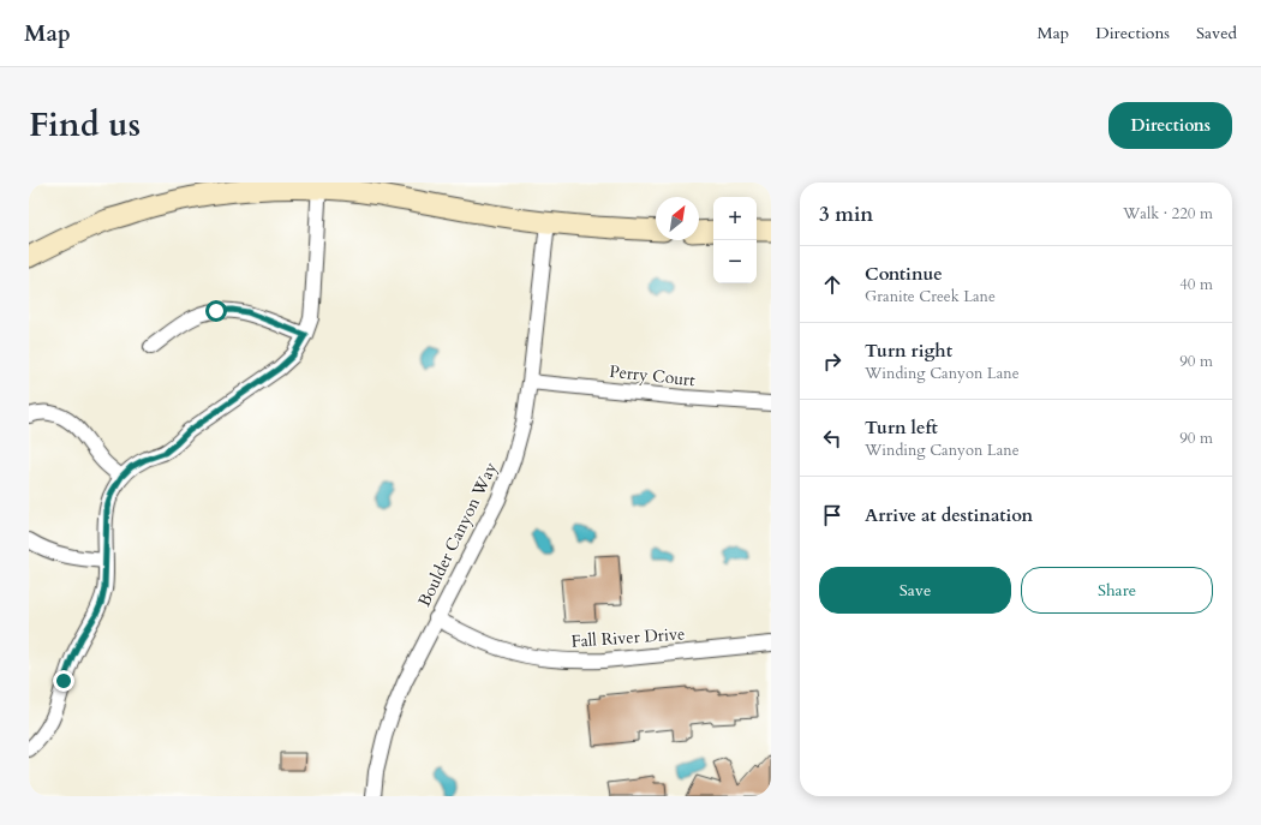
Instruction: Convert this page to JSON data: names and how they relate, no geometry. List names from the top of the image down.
{
  "streets": {
    "street": ["Perry Court", "Boulder Canyon Way", "Fall River Drive"]
  },
  "crossings": [
    ["Perry Court", "Boulder Canyon Way"],
    ["Boulder Canyon Way", "Fall River Drive"]
  ],
  "north": "top right",
  "page": {
    "header": "Map",
    "nav": ["Map", "Directions", "Saved"],
    "title": "Find us",
    "buttons": [
      "Directions",
      ["Save", "Share"]
    ],
    "heading": ["3 min", "Walk · 220 m"],
    "map_buttons": ["+", "−"],
    "list": [
      ["Continue", "Granite Creek Lane", "40 m"],
      ["Turn right", "Winding Canyon Lane", "90 m"],
      ["Turn left", "Winding Canyon Lane", "90 m"],
      "Arrive at destination"
    ]
  }
}
